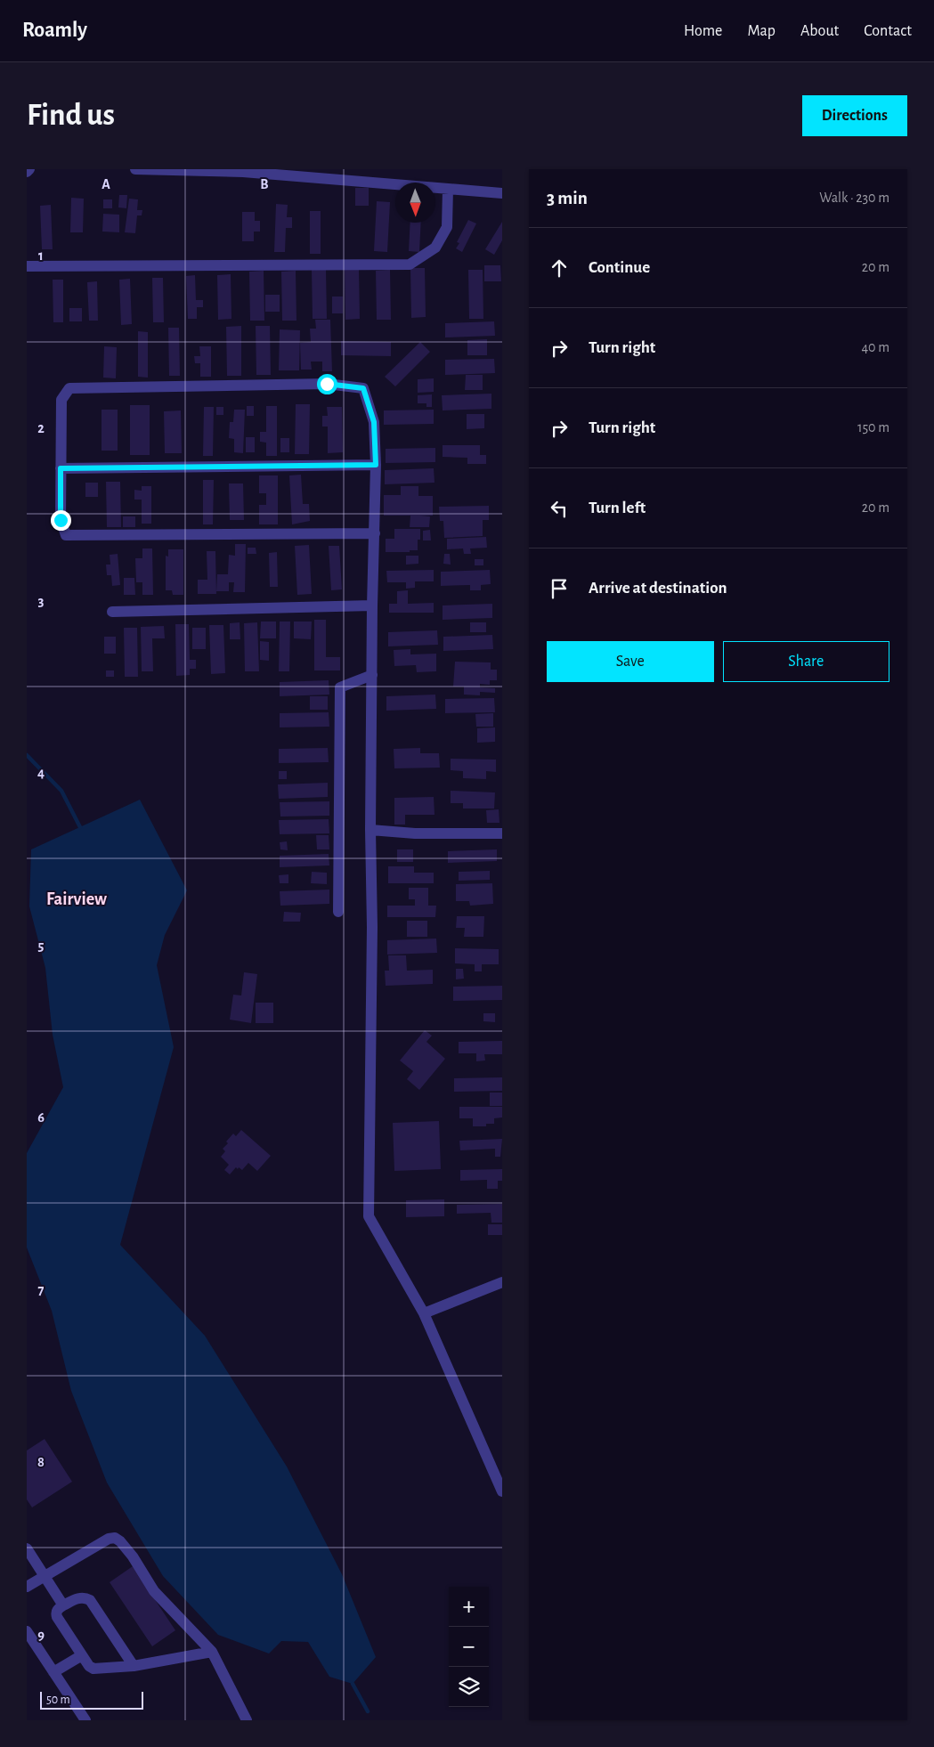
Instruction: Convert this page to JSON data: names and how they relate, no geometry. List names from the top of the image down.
{
  "districts": ["Fairview"],
  "scale_bar": "50 m",
  "north": "bottom",
  "page": {
    "header": "Roamly",
    "nav": [
      "Home",
      "Map",
      "About",
      "Contact"
    ],
    "buttons": [
      "Directions",
      ["Save", "Share"]
    ],
    "title": "Find us",
    "heading": ["3 min", "Walk · 230 m"],
    "list": [
      ["Continue", "20 m"],
      ["Turn right", "40 m"],
      ["Turn right", "150 m"],
      ["Turn left", "20 m"],
      "Arrive at destination"
    ],
    "map_buttons": ["+", "−"],
    "scale": "50 m"
  },
  "grid": {
    "columns": ["A", "B"],
    "rows": [
      "1",
      "2",
      "3",
      "4",
      "5",
      "6",
      "7",
      "8",
      "9"
    ]
  }
}
